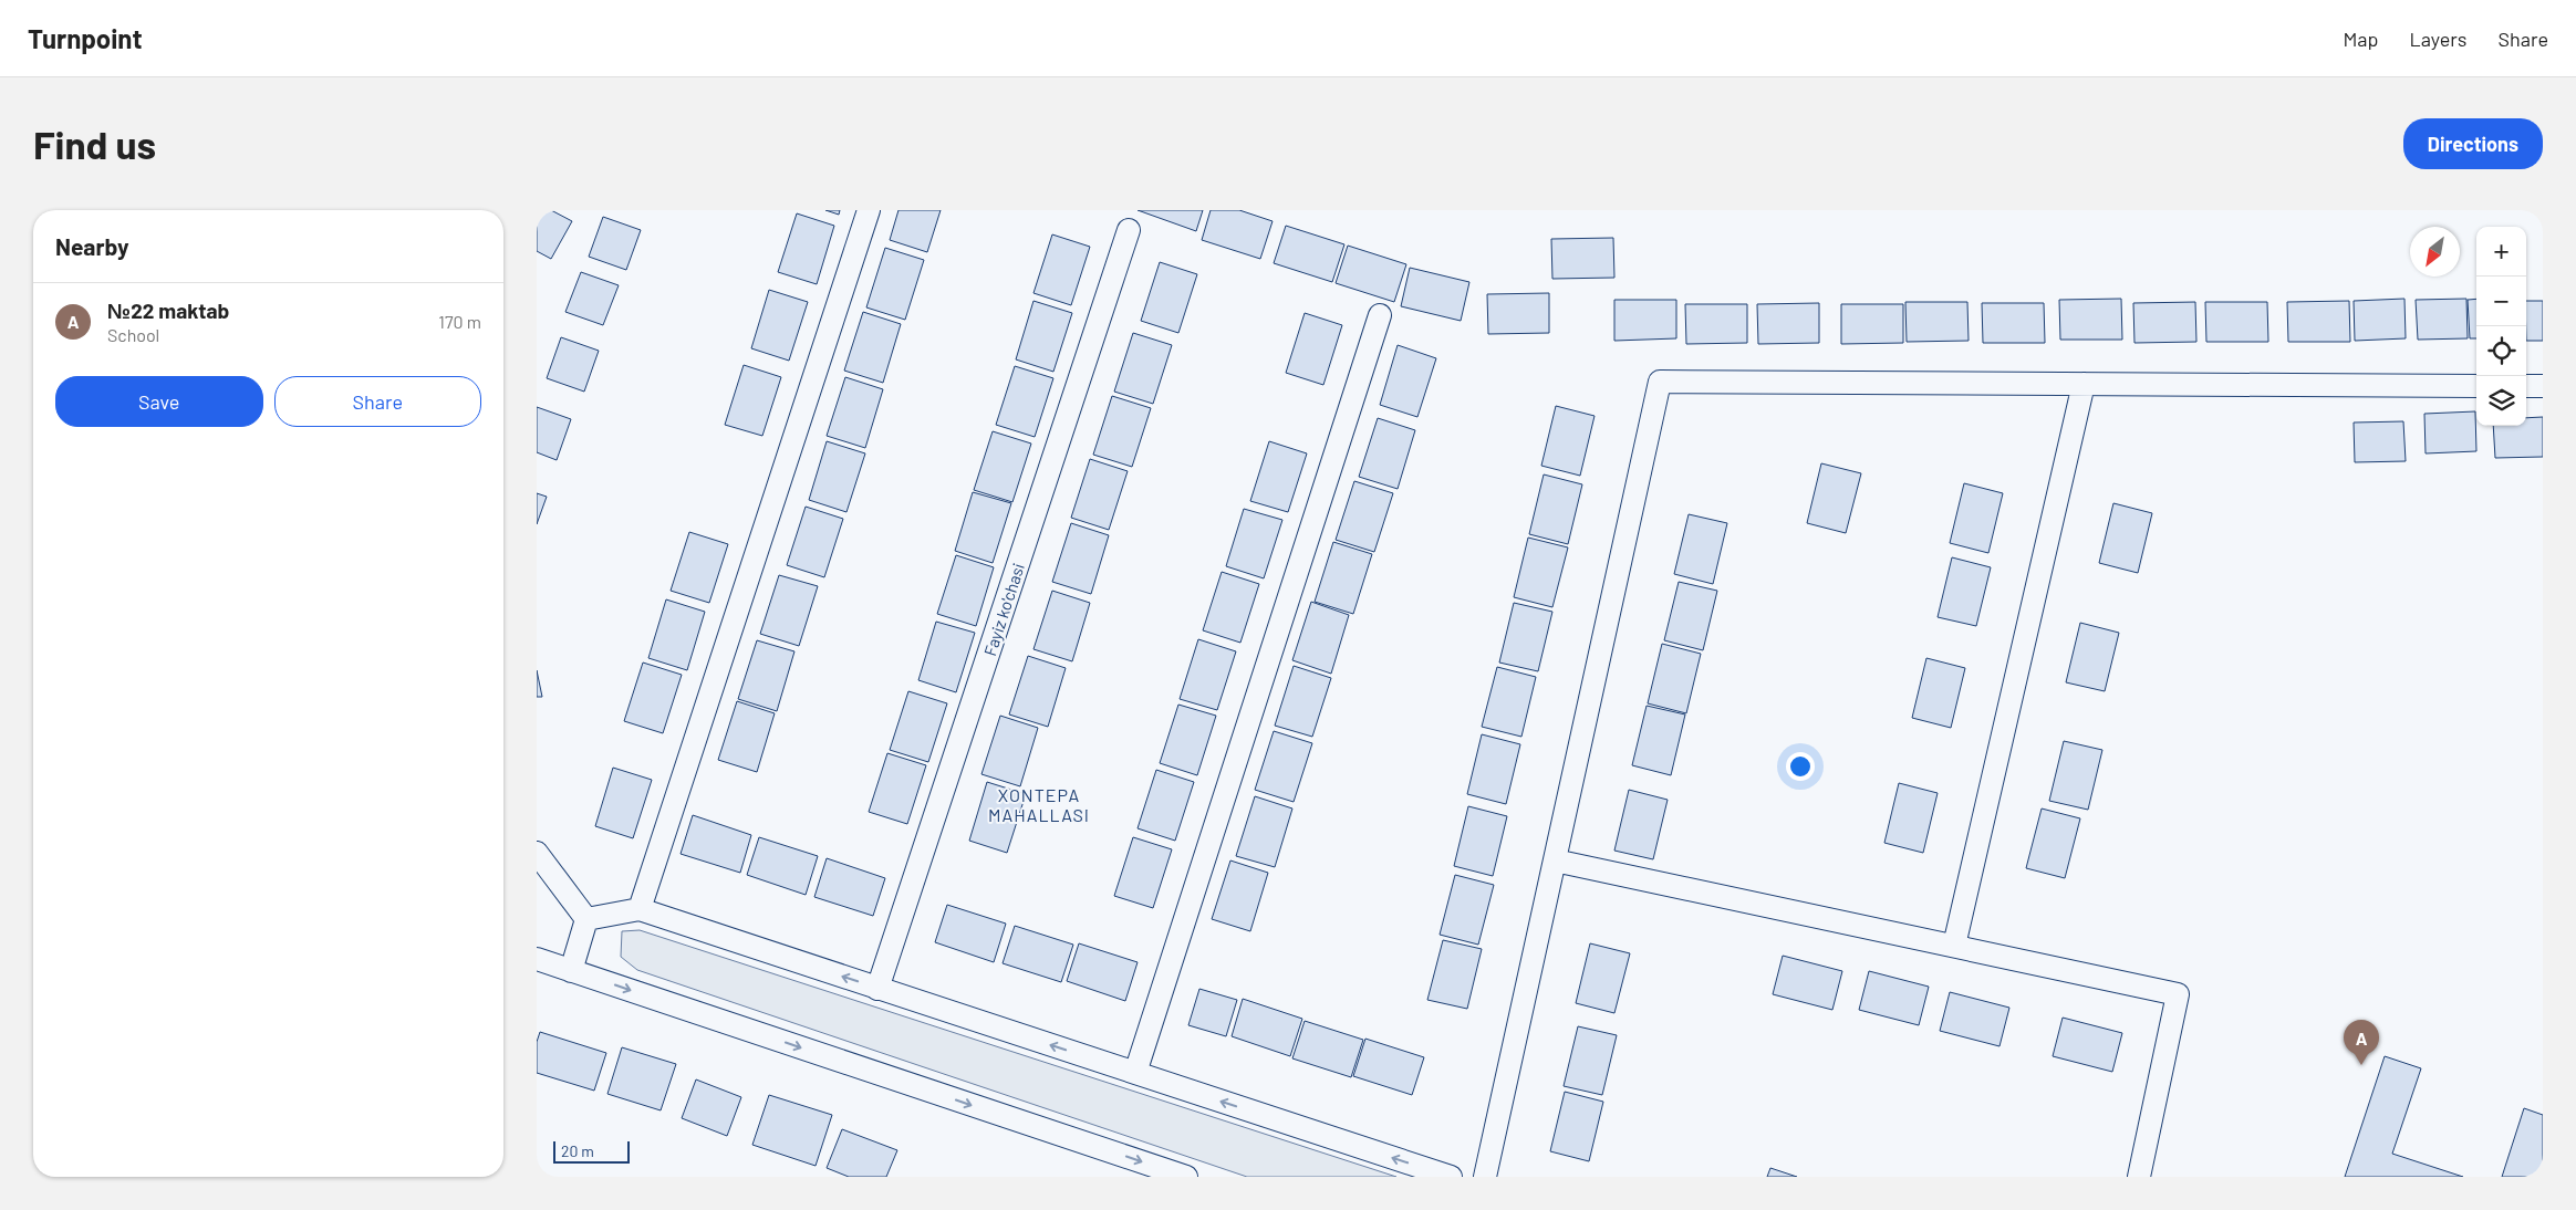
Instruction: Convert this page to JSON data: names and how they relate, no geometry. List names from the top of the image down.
{
  "streets": {
    "street": ["Fayiz ko'chasi"]
  },
  "districts": ["XONTEPA MAHALLASI"],
  "scale_bar": "20 m",
  "north": "bottom left",
  "page": {
    "header": "Turnpoint",
    "nav": ["Map", "Layers", "Share"],
    "buttons": [
      "Directions",
      ["Save", "Share"]
    ],
    "title": "Find us",
    "heading": "Nearby",
    "map_buttons": ["+", "−"],
    "list": [
      {
        "mark": "A",
        "name": "№22 maktab",
        "note": "School",
        "value": "170 m"
      }
    ],
    "pins": "A",
    "scale": "20 m"
  }
}
